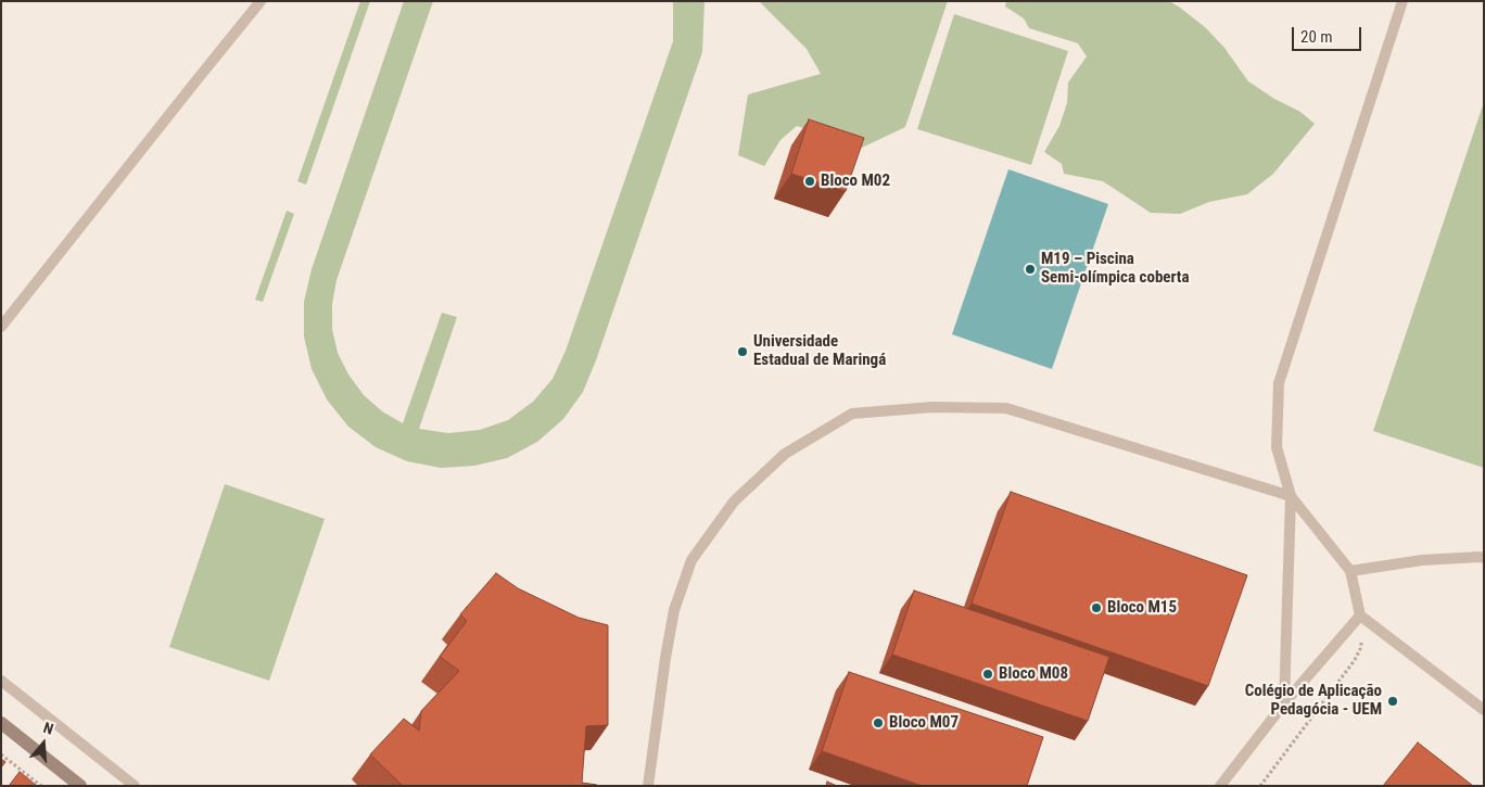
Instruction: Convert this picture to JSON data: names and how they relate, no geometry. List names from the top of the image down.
{
  "places": [
    "Bloco M02",
    "M19 – Piscina Semi-olímpica coberta",
    "Universidade Estadual de Maringá",
    "Bloco M15",
    "Bloco M08",
    "Colégio de Aplicação Pedagócia - UEM",
    "Bloco M07"
  ],
  "scale_bar": "20 m",
  "north": "top"
}
